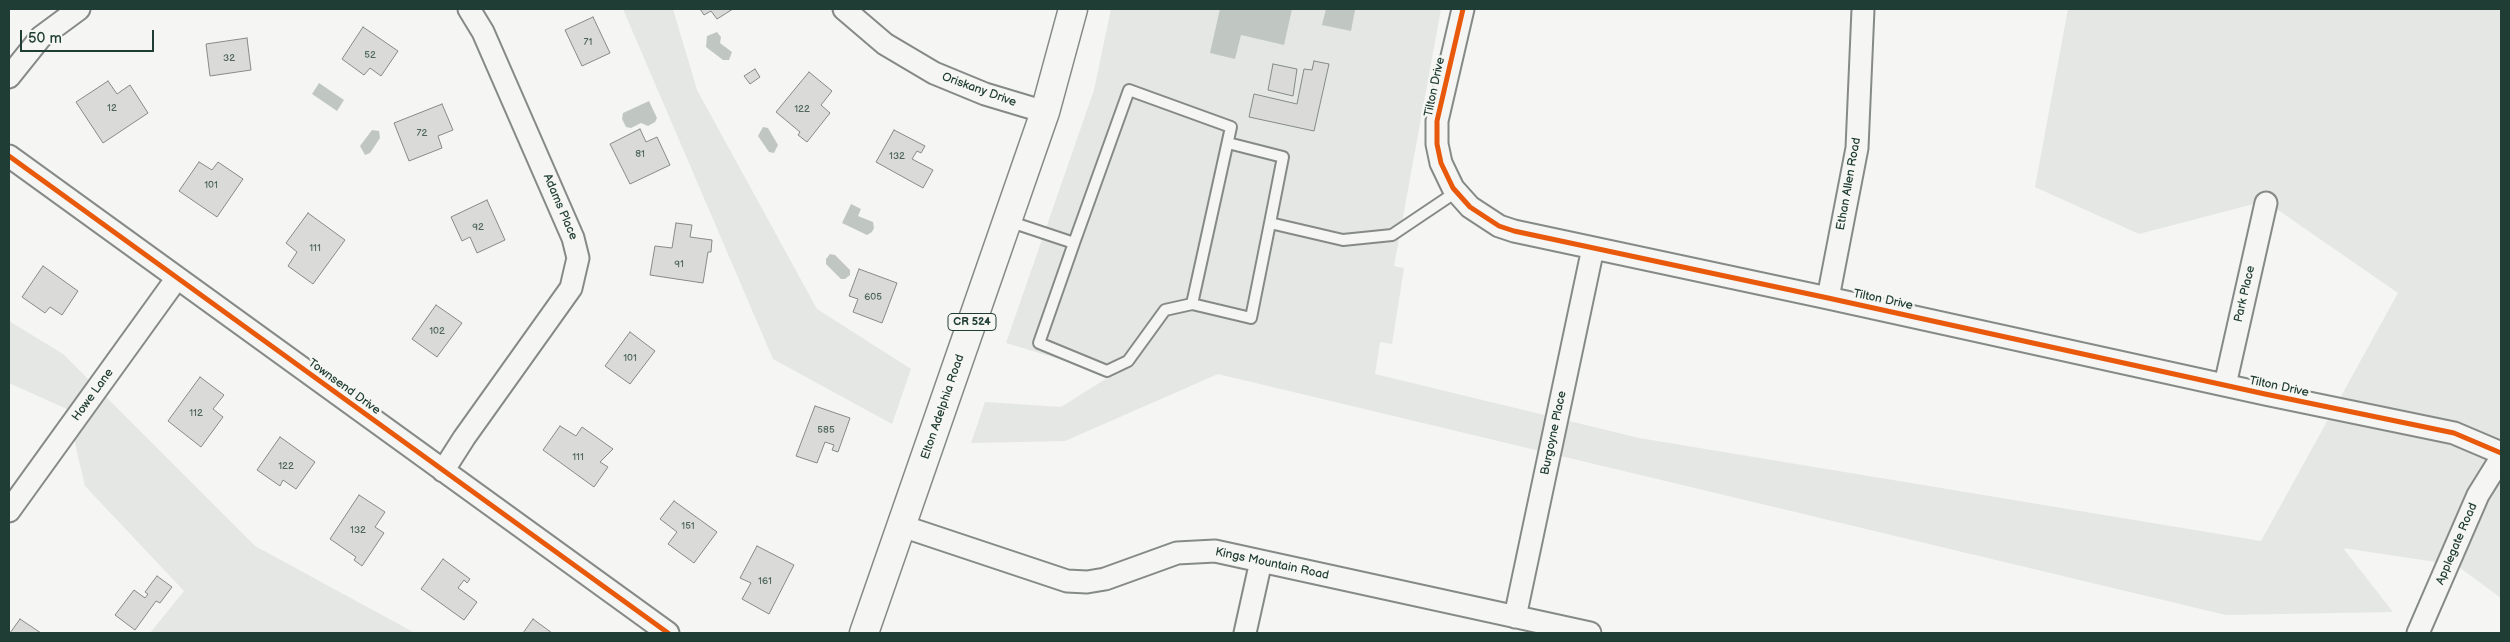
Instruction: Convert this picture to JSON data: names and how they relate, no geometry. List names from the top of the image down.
{
  "streets": {
    "main road": ["CR 524", "Elton Adelphia Road"],
    "street": [
      "Tilton Drive",
      "Oriskany Drive",
      "Ethan Allen Road",
      "Adams Place",
      "Park Place",
      "Townsend Drive",
      "Howe Lane",
      "Burgoyne Place",
      "Applegate Road",
      "Kings Mountain Road"
    ]
  },
  "crossings": [
    ["Tilton Drive", "Ethan Allen Road"],
    ["Tilton Drive", "Park Place"],
    ["Tilton Drive", "Burgoyne Place"],
    ["Oriskany Drive", "Elton Adelphia Road"],
    ["Adams Place", "Townsend Drive"],
    ["Townsend Drive", "Howe Lane"],
    ["Elton Adelphia Road", "Kings Mountain Road"],
    ["Burgoyne Place", "Kings Mountain Road"]
  ],
  "house_numbers": [
    "71",
    "52",
    "32",
    "12",
    "122",
    "72",
    "81",
    "132",
    "101",
    "92",
    "111",
    "91",
    "605",
    "102",
    "101",
    "112",
    "585",
    "111",
    "122",
    "151",
    "132",
    "161"
  ],
  "scale_bar": "50 m"
}
